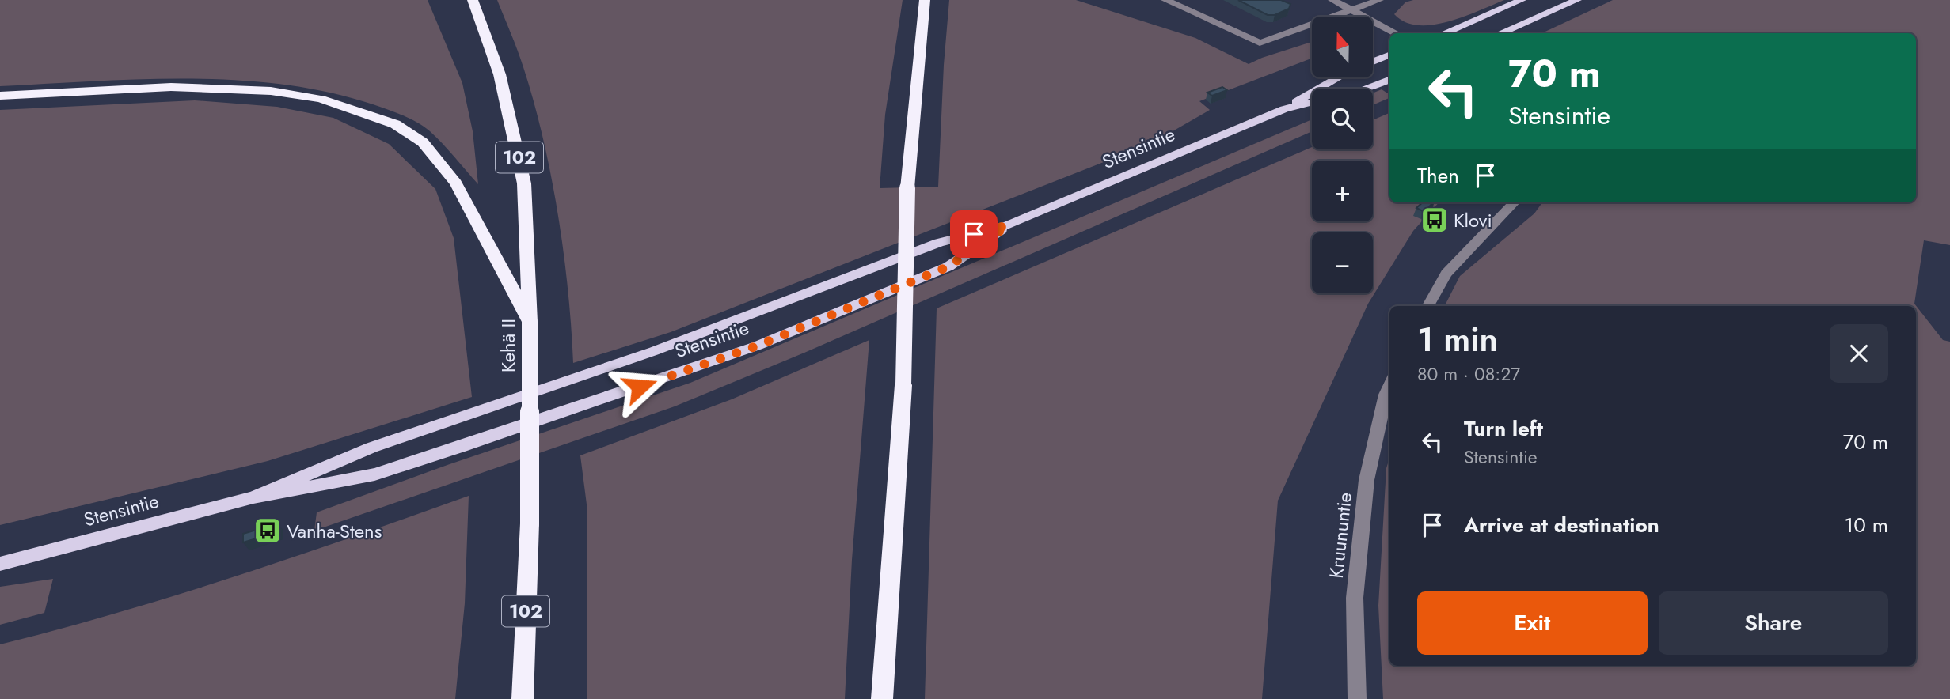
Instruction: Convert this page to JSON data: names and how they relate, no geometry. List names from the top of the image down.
{
  "streets": {
    "highway": ["102", "Kehä II"],
    "main road": ["Stensintie"],
    "street": ["Kruununtie"]
  },
  "places": {
    "bus stop": ["Klovi", "Vanha-Stens"]
  },
  "north": "top",
  "page": {
    "map_buttons": ["+", "−"],
    "turn": ["70 m", "Stensintie"],
    "then": "Then",
    "heading": ["1 min", "80 m · 08:27"],
    "list": [
      {
        "name": "Turn left",
        "note": "Stensintie",
        "value": "70 m"
      },
      {
        "name": "Arrive at destination",
        "value": "10 m"
      }
    ],
    "buttons": ["Exit", "Share"]
  }
}
